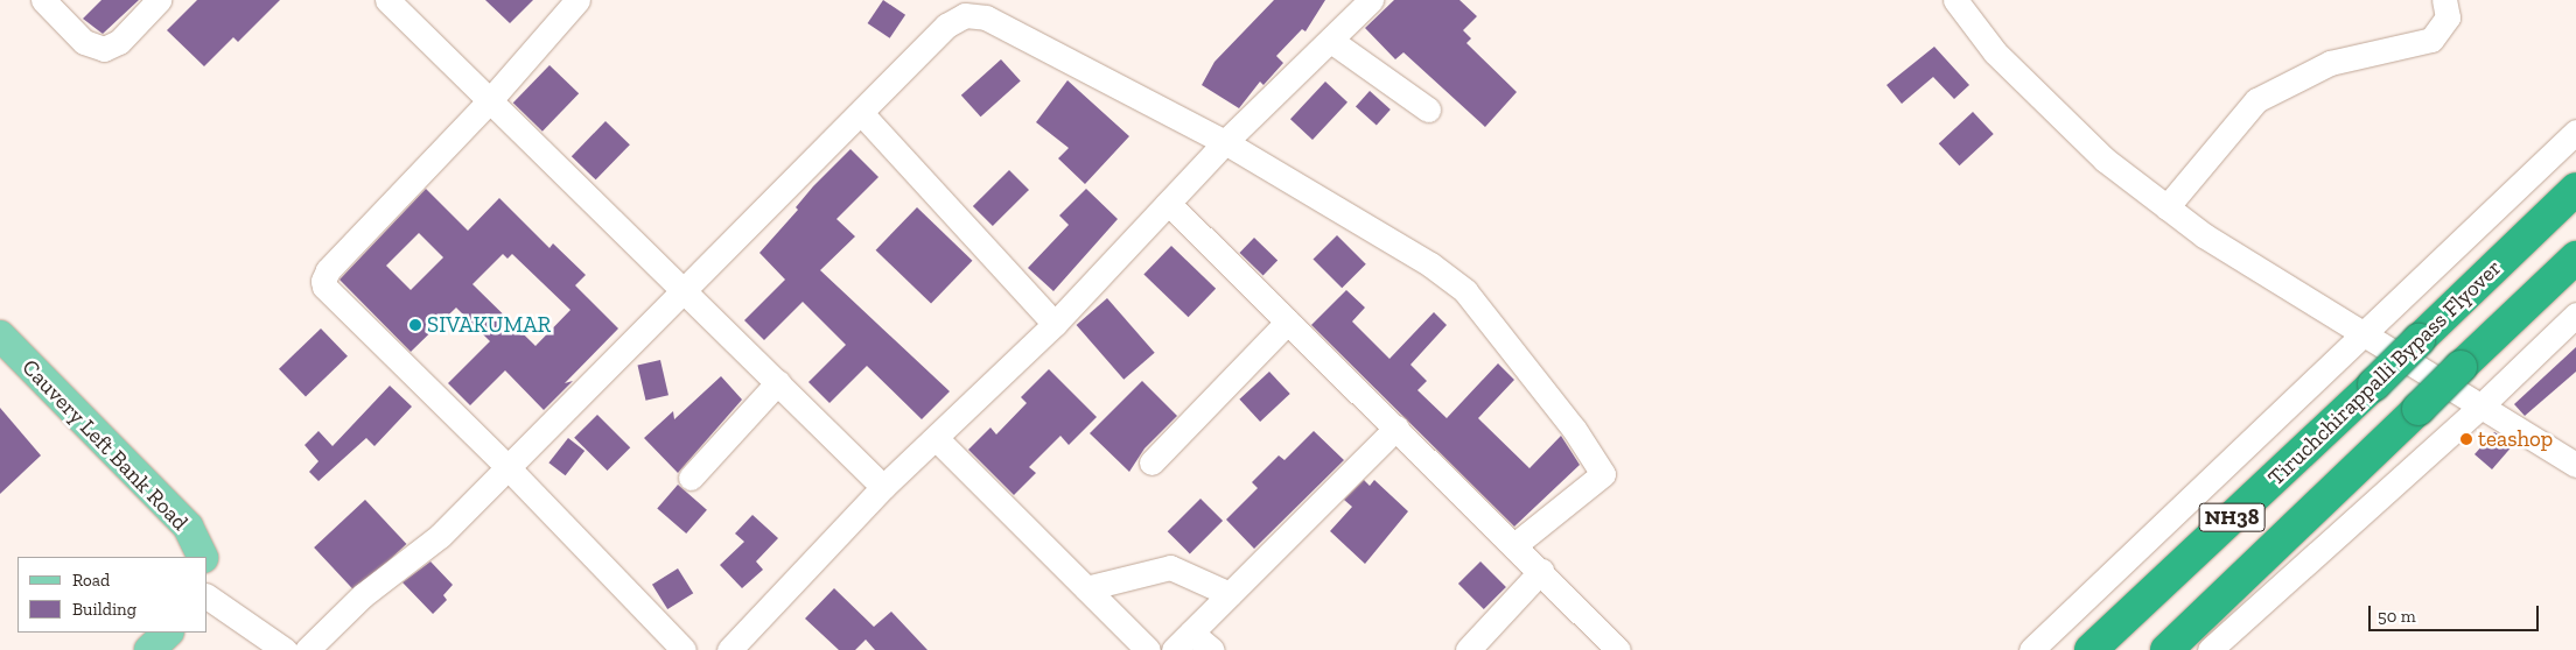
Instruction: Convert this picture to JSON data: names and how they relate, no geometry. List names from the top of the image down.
{
  "streets": {
    "highway": ["Tiruchchirappalli Bypass Flyover", "NH38"],
    "main road": ["Cauvery Left Bank Road"]
  },
  "places": ["SIVAKUMAR", "teashop"],
  "legend": ["Road", "Building"],
  "scale_bar": "50 m"
}
